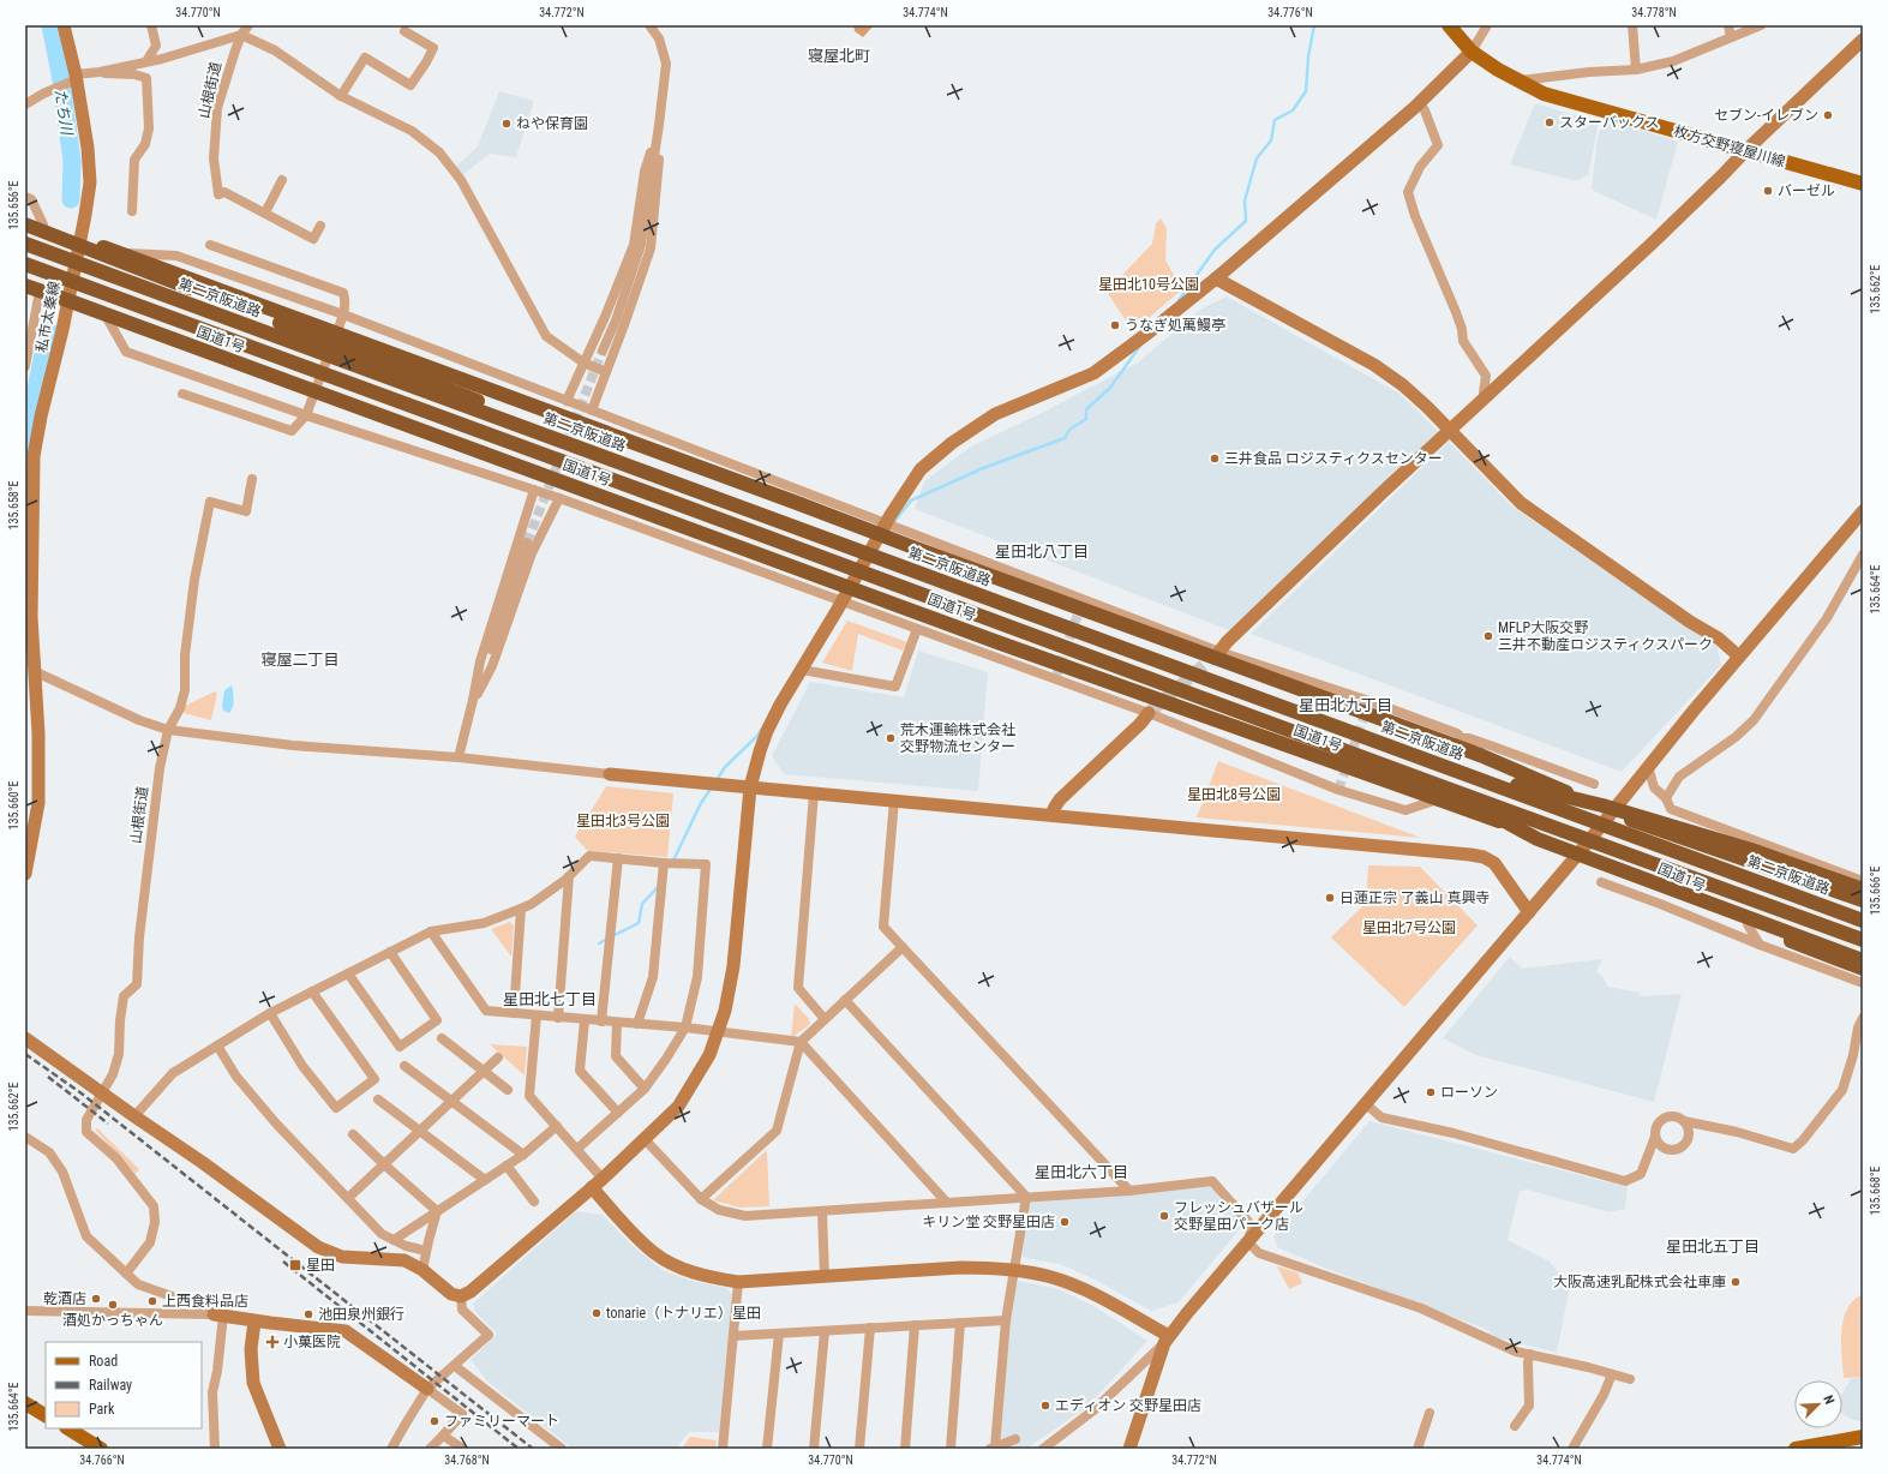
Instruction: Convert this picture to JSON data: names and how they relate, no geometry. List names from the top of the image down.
{
  "streets": {
    "highway": ["第二京阪道路", "国道1号"],
    "main road": ["枚方交野寝屋川線"],
    "street": ["山根街道", "私市太秦線"]
  },
  "crossings": [
    ["私市太秦線", "国道1号"]
  ],
  "districts": [
    "寝屋北町",
    "星田北八丁目",
    "寝屋二丁目",
    "星田北九丁目",
    "星田北七丁目",
    "星田北六丁目",
    "星田北五丁目"
  ],
  "water": ["たち川"],
  "parks": [
    "星田北10号公園",
    "星田北8号公園",
    "星田北3号公園",
    "星田北7号公園"
  ],
  "places": {
    "other": [
      "セブン-イレブン",
      "スターバックス",
      "ねや保育園",
      "バーゼル",
      "うなぎ処萬鰻亭",
      "三井食品 ロジスティクスセンター",
      "MFLP大阪交野 三井不動産ロジスティクスパーク",
      "荒木運輸株式会社 交野物流センター",
      "日蓮正宗 了義山 真興寺",
      "ローソン",
      "フレッシュバザール 交野星田パーク店",
      "キリン堂 交野星田店",
      "大阪高速乳配株式会社車庫",
      "乾酒店",
      "上西食料品店",
      "酒処かっちゃん",
      "tonarie（トナリエ）星田",
      "池田泉州銀行",
      "エディオン 交野星田店",
      "ファミリーマート"
    ],
    "transit": ["星田"],
    "health": ["小菓医院"]
  },
  "legend": ["Road", "Railway", "Park"],
  "north": "top right",
  "coordinates": [
    "34.770°N",
    "34.772°N",
    "34.774°N",
    "34.776°N",
    "34.778°N",
    "135.656°E",
    "135.662°E",
    "135.658°E",
    "135.664°E",
    "135.660°E",
    "135.666°E",
    "135.668°E",
    "34.766°N",
    "34.768°N"
  ]
}
